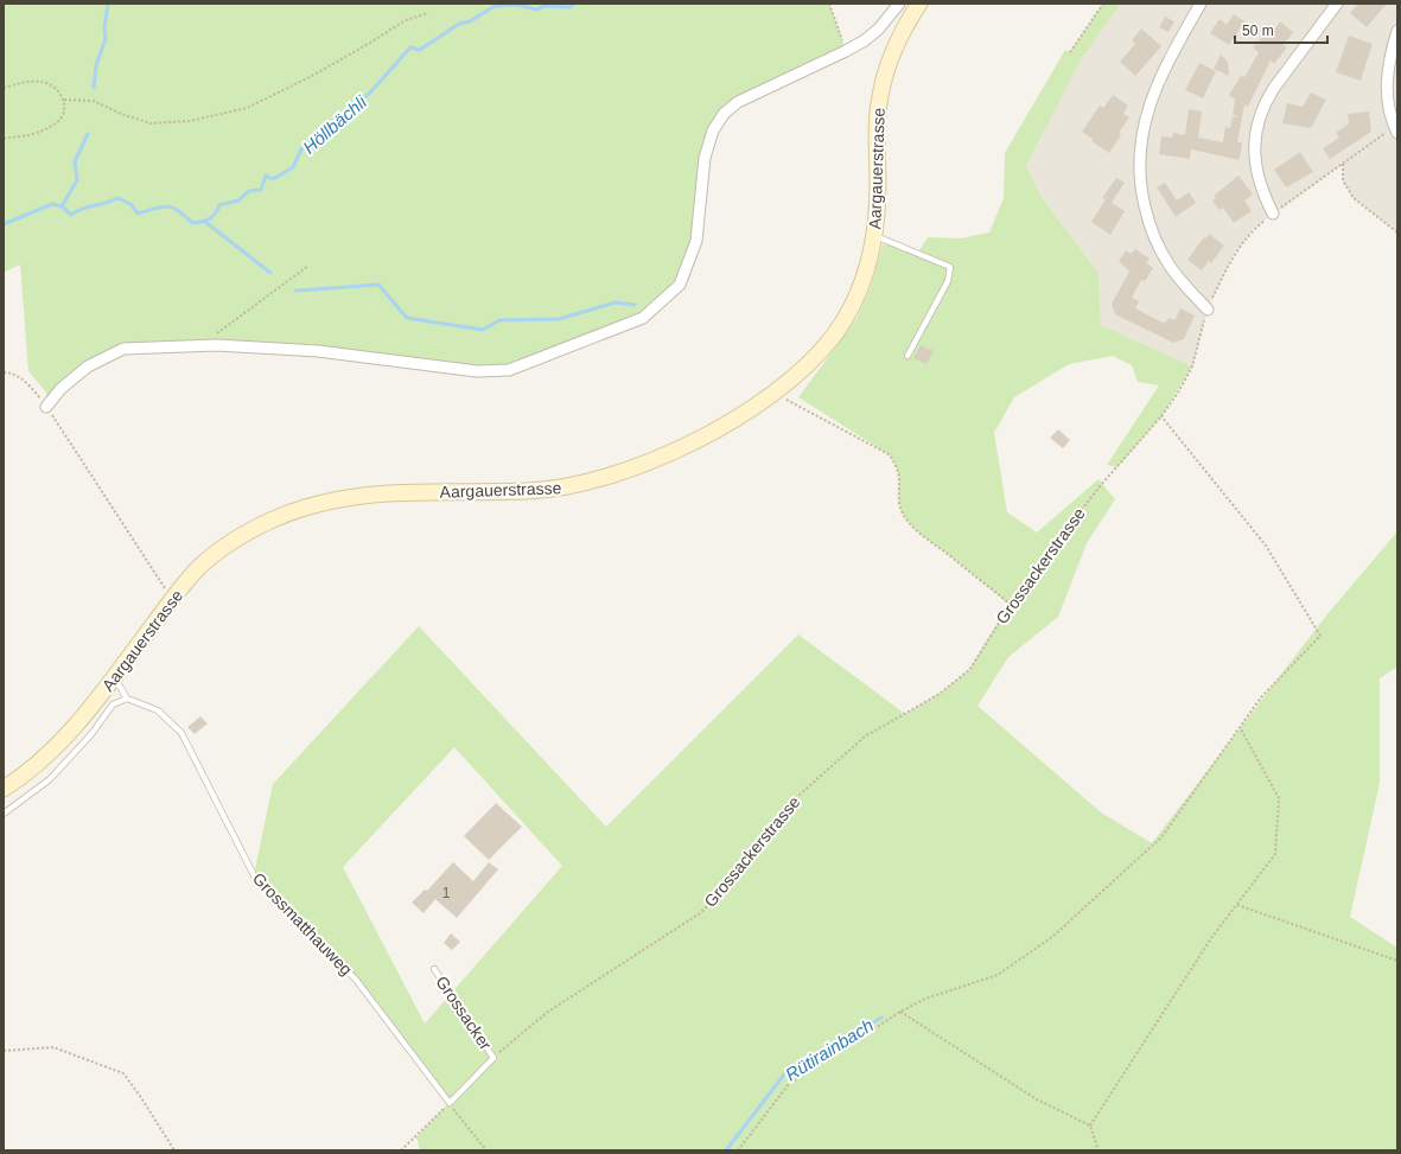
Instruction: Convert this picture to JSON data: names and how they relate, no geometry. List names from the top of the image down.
{
  "streets": {
    "main road": ["Aargauerstrasse"],
    "lane": ["Grossmatthauweg", "Grossacker"],
    "path": ["Grossackerstrasse"]
  },
  "crossings": [
    ["Grossackerstrasse", "Grossacker"]
  ],
  "water": ["Höllbächli", "Rütirainbach"],
  "house_numbers": ["1"],
  "scale_bar": "50 m"
}
